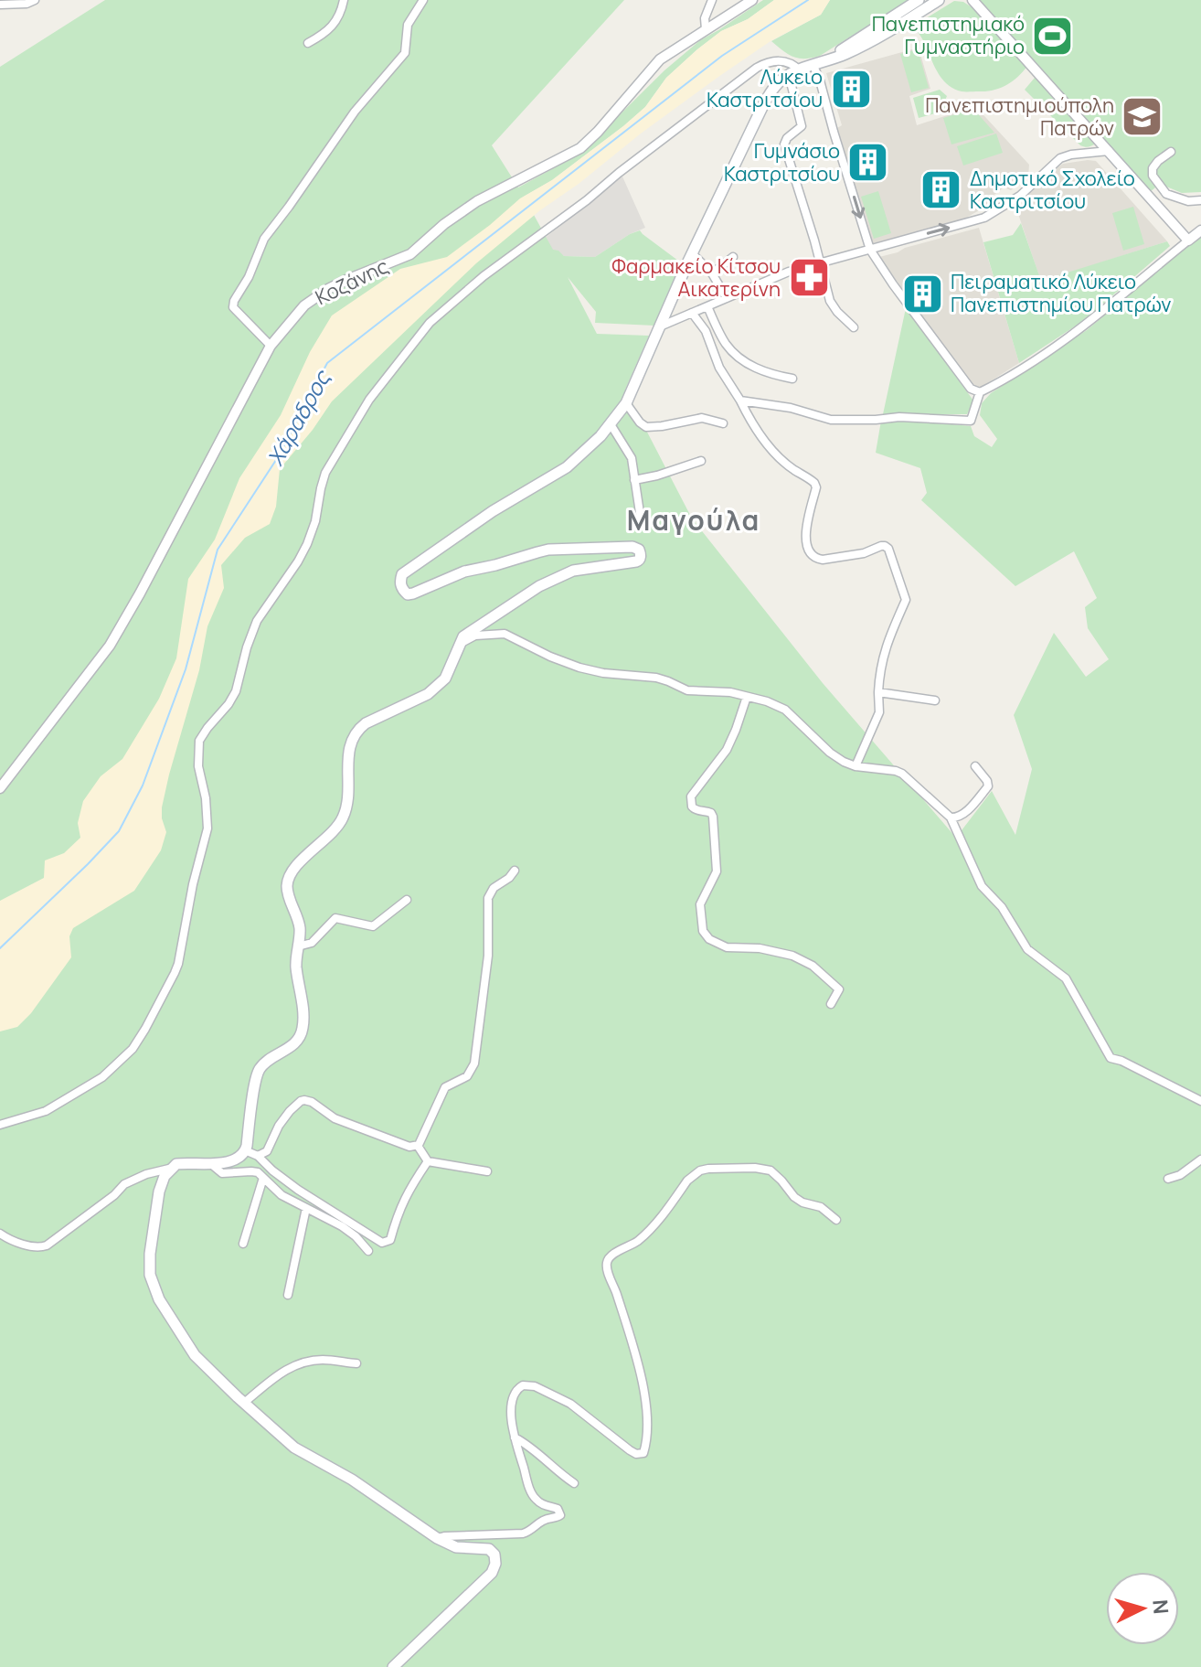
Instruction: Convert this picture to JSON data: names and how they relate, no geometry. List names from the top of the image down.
{
  "streets": {
    "street": ["Κοζάνης"]
  },
  "districts": ["Μαγούλα"],
  "water": ["Χάραδρος"],
  "places": {
    "sports": ["Πανεπιστημιακό Γυμναστήριο"],
    "building": [
      "Λύκειο Καστριτσίου",
      "Γυμνάσιο Καστριτσίου",
      "Δημοτικό Σχολείο Καστριτσίου",
      "Πειραματικό Λύκειο Πανεπιστημίου Πατρών"
    ],
    "school or university": ["Πανεπιστημιούπολη Πατρών"],
    "pharmacy": ["Φαρμακείο Κίτσου Αικατερίνη"]
  },
  "north": "right"
}
